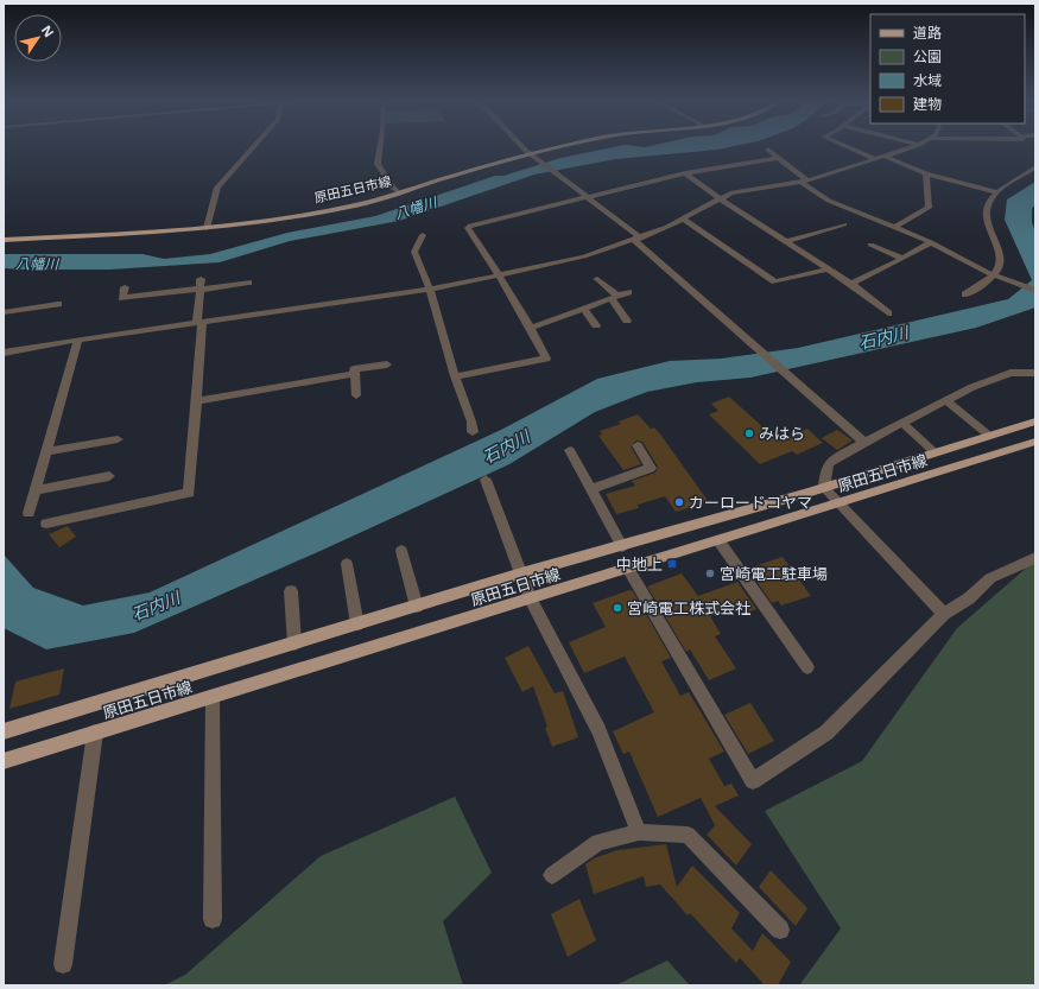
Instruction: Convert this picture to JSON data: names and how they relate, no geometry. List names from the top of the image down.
{
  "streets": {
    "main road": ["原田五日市線"]
  },
  "water": ["八幡川", "石内川"],
  "places": {
    "other": [
      "みはら",
      "カーロードコヤマ",
      "宮崎電工駐車場",
      "宮崎電工株式会社"
    ],
    "transit": ["中地上"]
  },
  "legend": [
    "道路",
    "公園",
    "水域",
    "建物"
  ],
  "north": "top right"
}
